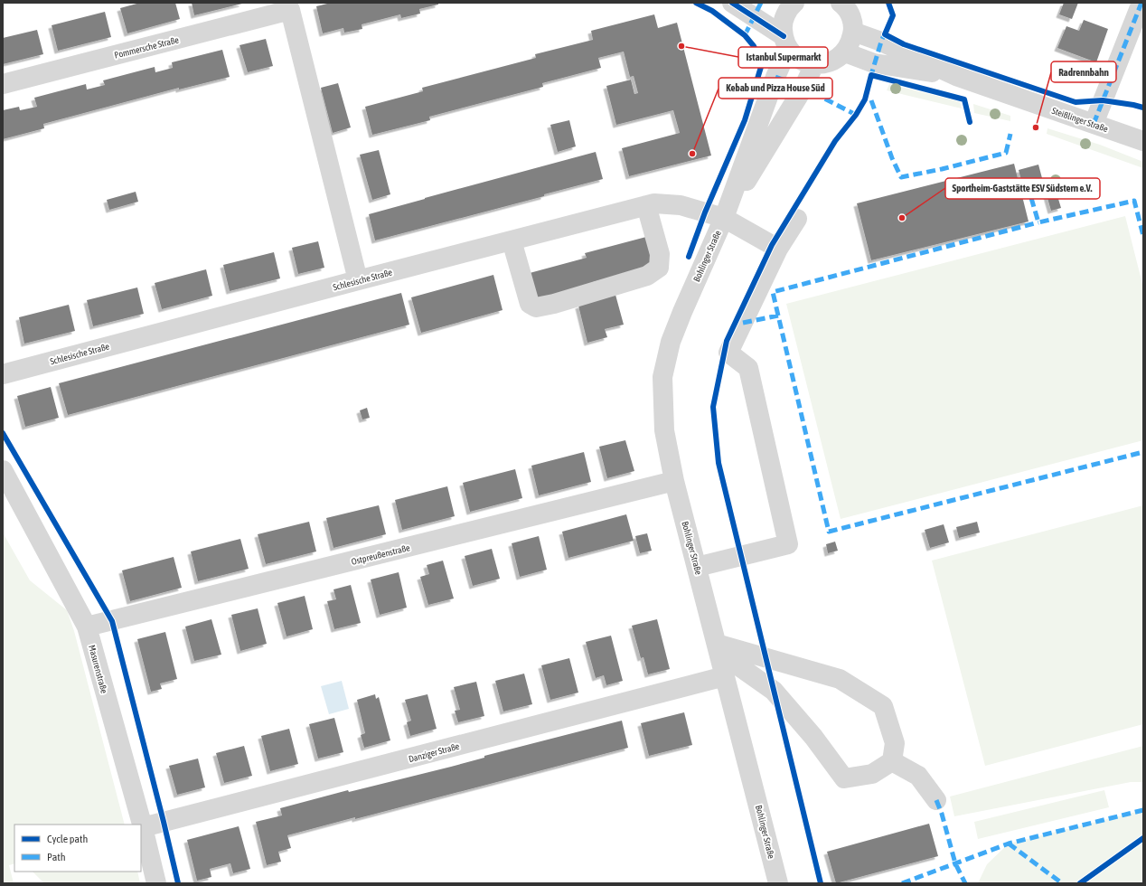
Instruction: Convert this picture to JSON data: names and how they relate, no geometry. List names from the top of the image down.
{
  "streets": {
    "street": [
      "Pommersche Straße",
      "Steißlinger Straße",
      "Bohlinger Straße",
      "Schlesische Straße",
      "Ostpreußenstraße",
      "Masurenstraße",
      "Danziger Straße"
    ]
  },
  "crossings": [
    ["Pommersche Straße", "Schlesische Straße"],
    ["Bohlinger Straße", "Schlesische Straße"],
    ["Bohlinger Straße", "Ostpreußenstraße"],
    ["Bohlinger Straße", "Danziger Straße"],
    ["Ostpreußenstraße", "Masurenstraße"],
    ["Masurenstraße", "Danziger Straße"]
  ],
  "places": [
    "Istanbul Supermarkt",
    "Radrennbahn",
    "Kebab und Pizza House Süd",
    "Sportheim-Gaststätte ESV Südstern e.V."
  ],
  "legend": ["Cycle path", "Path"]
}
